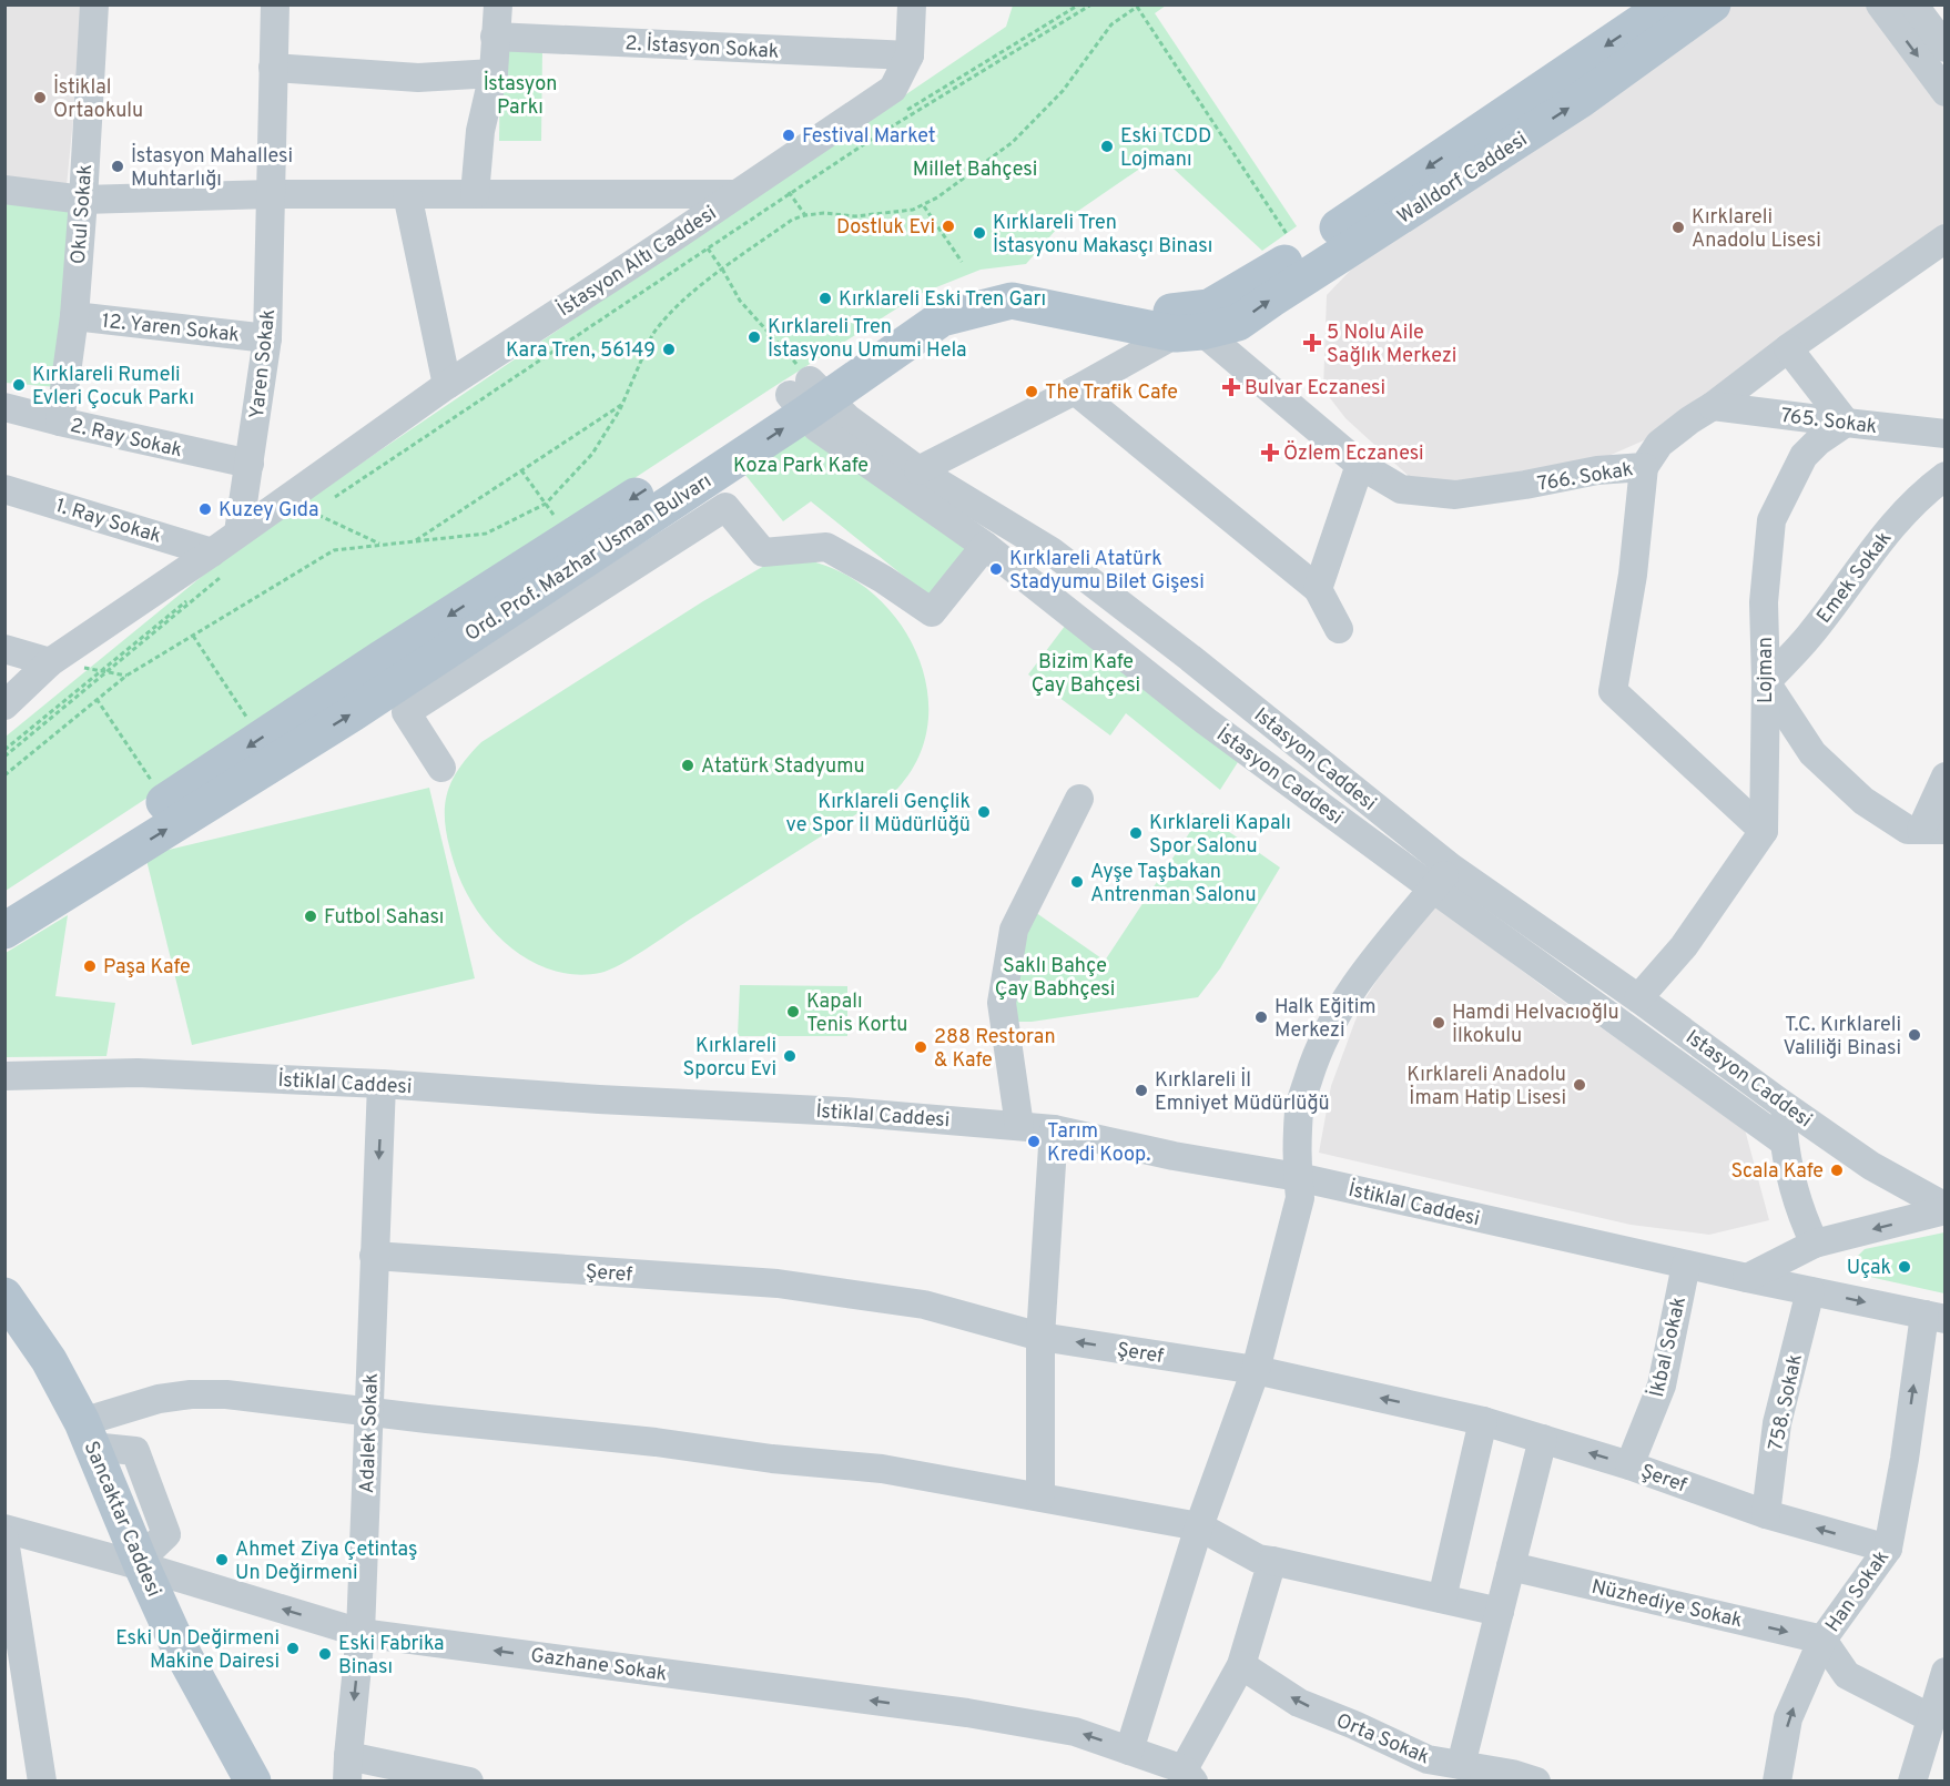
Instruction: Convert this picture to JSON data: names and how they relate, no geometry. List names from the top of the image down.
{
  "streets": {
    "main road": ["Walldorf Caddesi", "Ord. Prof. Mazhar Usman Bulvarı", "Sancaktar Caddesi"],
    "street": [
      "2. İstasyon Sokak",
      "Okul Sokak",
      "İstasyon Altı Caddesi",
      "12. Yaren Sokak",
      "Yaren Sokak",
      "765. Sokak",
      "2. Ray Sokak",
      "766. Sokak",
      "1. Ray Sokak",
      "Emek Sokak",
      "Lojman",
      "Istasyon Caddesi",
      "İstasyon Caddesi",
      "İstiklal Caddesi",
      "Şeref",
      "İkbal Sokak",
      "758. Sokak",
      "Adalek Sokak",
      "Han Sokak",
      "Nüzhediye Sokak",
      "Gazhane Sokak",
      "Orta Sokak"
    ]
  },
  "crossings": [
    ["2. İstasyon Sokak", "İstasyon Altı Caddesi"],
    ["Walldorf Caddesi", "766. Sokak"],
    ["Walldorf Caddesi", "Ord. Prof. Mazhar Usman Bulvarı"],
    ["Okul Sokak", "12. Yaren Sokak"],
    ["Okul Sokak", "2. Ray Sokak"],
    ["İstasyon Altı Caddesi", "Yaren Sokak"],
    ["İstasyon Altı Caddesi", "1. Ray Sokak"],
    ["12. Yaren Sokak", "Yaren Sokak"],
    ["Yaren Sokak", "2. Ray Sokak"],
    ["765. Sokak", "766. Sokak"],
    ["765. Sokak", "Lojman"],
    ["766. Sokak", "Ord. Prof. Mazhar Usman Bulvarı"],
    ["Ord. Prof. Mazhar Usman Bulvarı", "Istasyon Caddesi"],
    ["Ord. Prof. Mazhar Usman Bulvarı", "İstasyon Caddesi"],
    ["Emek Sokak", "Lojman"],
    ["Istasyon Caddesi", "İstasyon Caddesi"],
    ["İstiklal Caddesi", "İkbal Sokak"],
    ["İstiklal Caddesi", "758. Sokak"],
    ["İstiklal Caddesi", "Adalek Sokak"],
    ["İstiklal Caddesi", "Han Sokak"],
    ["Şeref", "İkbal Sokak"],
    ["Şeref", "758. Sokak"],
    ["Şeref", "Adalek Sokak"],
    ["Şeref", "Han Sokak"],
    ["Adalek Sokak", "Gazhane Sokak"],
    ["Sancaktar Caddesi", "Gazhane Sokak"],
    ["Han Sokak", "Nüzhediye Sokak"]
  ],
  "one_way": ["Adalek Sokak", "Han Sokak", "Nüzhediye Sokak"],
  "parks": [
    "İstasyon Parkı",
    "Millet Bahçesi",
    "Koza Park Kafe",
    "Bizim Kafe Çay Bahçesi",
    "Saklı Bahçe Çay Babhçesi"
  ],
  "places": {
    "other": [
      "İstiklal Ortaokulu",
      "Festival Market",
      "Eski TCDD Lojmanı",
      "İstasyon Mahallesi Muhtarlığı",
      "Dostluk Evi",
      "Kırklareli Anadolu Lisesi",
      "Kırklareli Tren İstasyonu Makasçı Binası",
      "Kırklareli Eski Tren Garı",
      "Kırklareli Tren İstasyonu Umumi Hela",
      "Kara Tren, 56149",
      "Kırklareli Rumeli Evleri Çocuk Parkı",
      "The Trafik Cafe",
      "Kuzey Gıda",
      "Kırklareli Atatürk Stadyumu Bilet Gişesi",
      "Atatürk Stadyumu",
      "Kırklareli Gençlik ve Spor İl Müdürlüğü",
      "Kırklareli Kapalı Spor Salonu",
      "Ayşe Taşbakan Antrenman Salonu",
      "Futbol Sahası",
      "Paşa Kafe",
      "Kapalı Tenis Kortu",
      "Halk Eğitim Merkezi",
      "Hamdi Helvacıoğlu İlkokulu",
      "T.C. Kırklareli Valiliği Binasi",
      "288 Restoran & Kafe",
      "Kırklareli Sporcu Evi",
      "Kırklareli Anadolu İmam Hatip Lisesi",
      "Kırklareli İl Emniyet Müdürlüğü",
      "Tarım Kredi Koop.",
      "Scala Kafe",
      "Uçak",
      "Ahmet Ziya Çetintaş Un Değirmeni",
      "Eski Un Değirmeni Makine Dairesi",
      "Eski Fabrika Binası"
    ],
    "health": ["5 Nolu Aile Sağlık Merkezi", "Bulvar Eczanesi", "Özlem Eczanesi"]
  }
}
